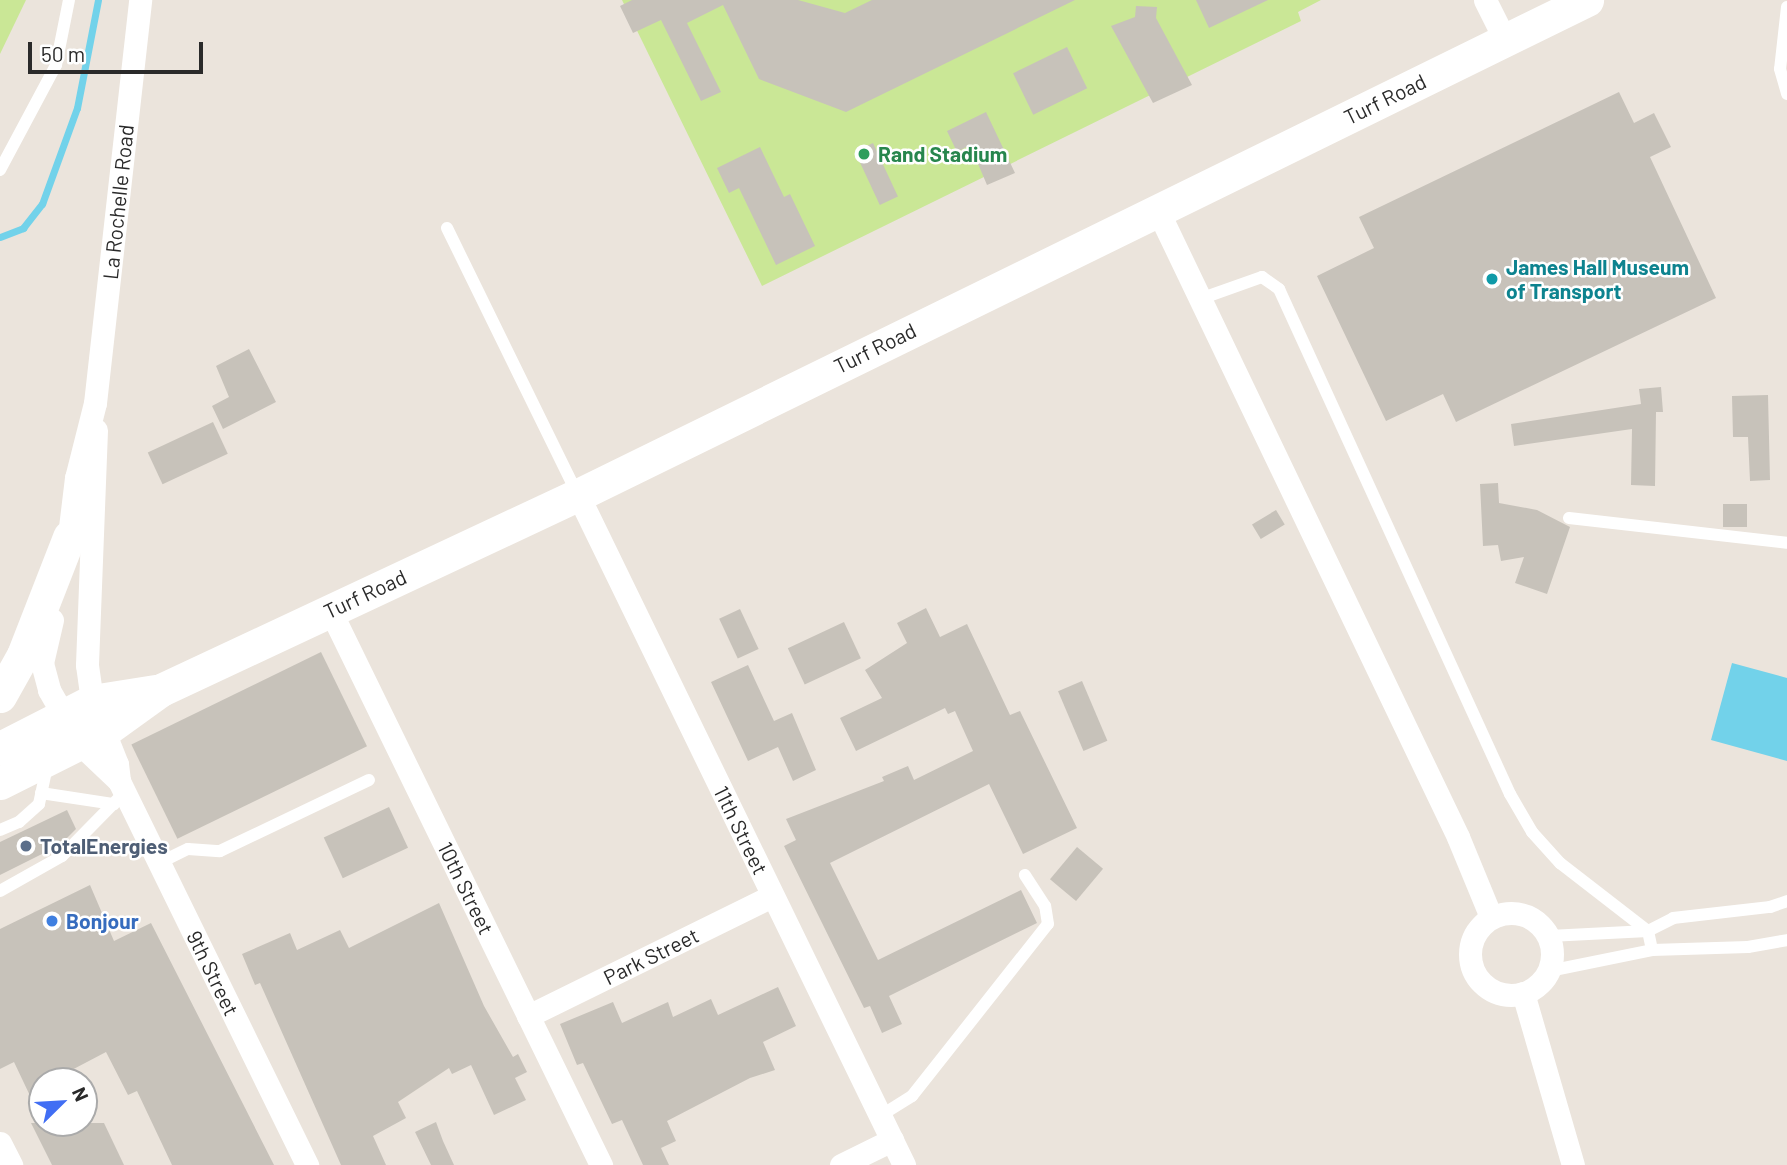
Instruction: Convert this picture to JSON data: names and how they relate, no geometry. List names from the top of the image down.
{
  "streets": {
    "main road": ["Turf Road"],
    "street": [
      "La Rochelle Road",
      "11th Street",
      "10th Street",
      "Park Street",
      "9th Street"
    ]
  },
  "crossings": [
    ["Turf Road", "La Rochelle Road"],
    ["Turf Road", "11th Street"],
    ["Turf Road", "10th Street"],
    ["Turf Road", "9th Street"],
    ["La Rochelle Road", "9th Street"],
    ["11th Street", "Park Street"],
    ["10th Street", "Park Street"]
  ],
  "places": [
    "Rand Stadium",
    "James Hall Museum of Transport",
    "TotalEnergies",
    "Bonjour"
  ],
  "scale_bar": "50 m",
  "north": "top right"
}
